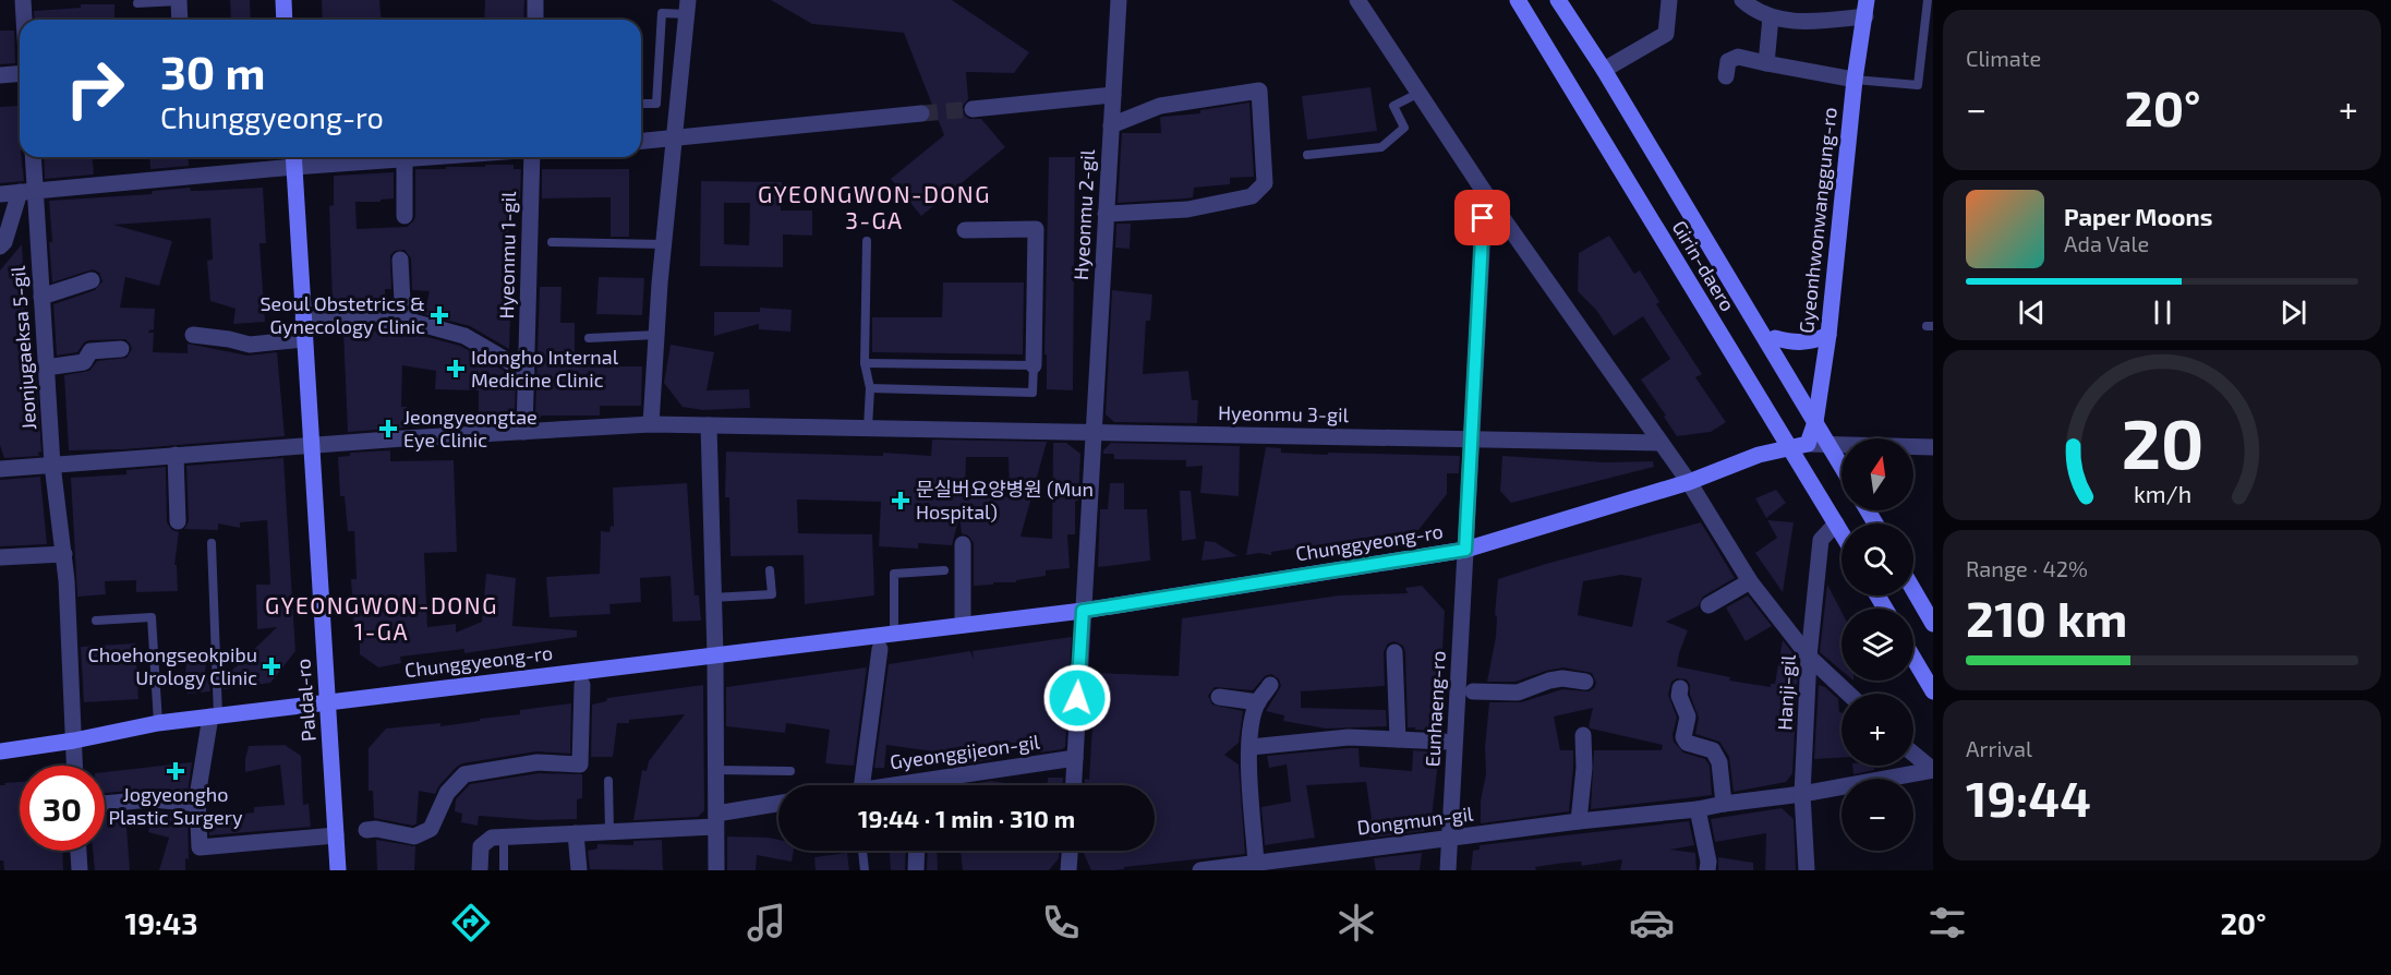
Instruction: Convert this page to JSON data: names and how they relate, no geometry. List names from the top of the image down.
{
  "streets": {
    "street": [
      "Hyeonmu 2-gil",
      "Gyeonhwonwanggung-ro",
      "Hyeonmu 1-gil",
      "Girin-daero",
      "Jeonjugaeksa 5-gil",
      "Hyeonmu 3-gil",
      "Chunggyeong-ro",
      "Hanji-gil",
      "Paldal-ro",
      "Eunhaeng-ro",
      "Gyeonggijeon-gil",
      "Dongmun-gil"
    ]
  },
  "crossings": [
    ["Hyeonmu 2-gil", "Hyeonmu 3-gil"],
    ["Hyeonmu 2-gil", "Chunggyeong-ro"],
    ["Gyeonhwonwanggung-ro", "Girin-daero"],
    ["Gyeonhwonwanggung-ro", "Chunggyeong-ro"],
    ["Girin-daero", "Chunggyeong-ro"],
    ["Girin-daero", "Hanji-gil"],
    ["Jeonjugaeksa 5-gil", "Chunggyeong-ro"],
    ["Chunggyeong-ro", "Paldal-ro"],
    ["Chunggyeong-ro", "Eunhaeng-ro"],
    ["Hanji-gil", "Dongmun-gil"],
    ["Eunhaeng-ro", "Dongmun-gil"]
  ],
  "districts": ["GYEONGWON-DONG 3-GA", "GYEONGWON-DONG 1-GA"],
  "places": {
    "health": [
      "Seoul Obstetrics & Gynecology Clinic",
      "Idongho Internal Medicine Clinic",
      "Jeongyeongtae Eye Clinic",
      "문실버요양병원 (Mun Hospital)",
      "Choehongseokpibu Urology Clinic",
      "Jogyeongho Plastic Surgery"
    ]
  },
  "north": "top",
  "page": {
    "tile": [
      "Climate",
      ["Range · 42%", "210 km"],
      ["Arrival", "19:44"]
    ],
    "turn": ["30 m", "Chunggyeong-ro"],
    "heat": ["−", "20°", "+"],
    "song": ["Paper Moons", "Ada Vale"],
    "map_buttons": ["+", "−"],
    "limit": "30",
    "trip": "19:44 · 1 min · 310 m",
    "tabs": ["19:43", "20°"],
    "gauge": ["20", "km/h"]
  }
}
